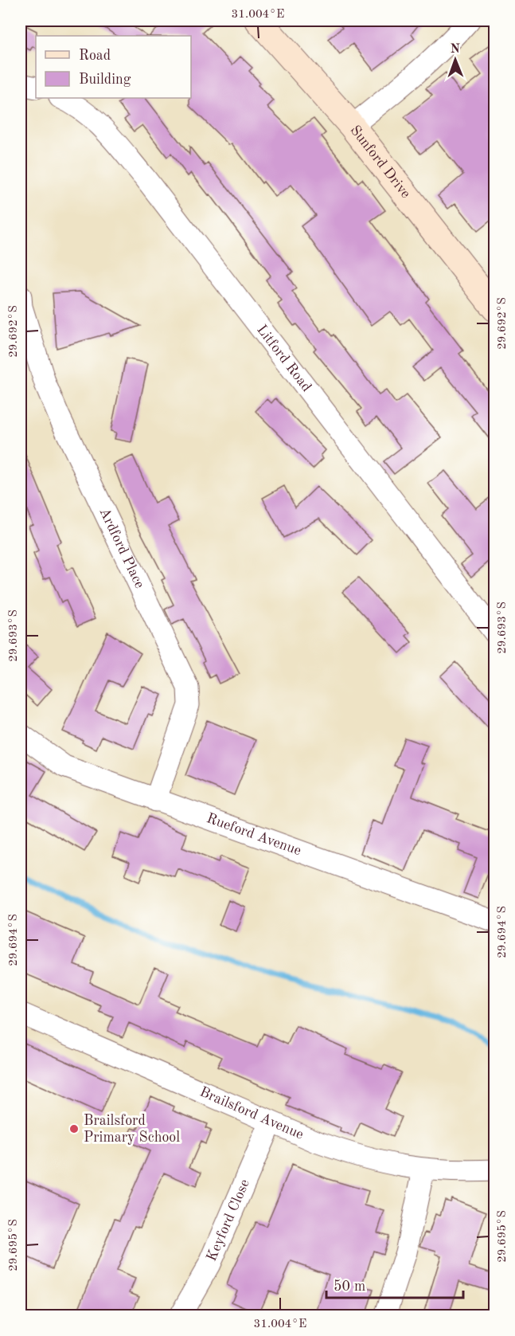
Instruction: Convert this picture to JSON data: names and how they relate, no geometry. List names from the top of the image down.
{
  "streets": {
    "street": [
      "Sunford Drive",
      "Litford Road",
      "Ardford Place",
      "Rueford Avenue",
      "Brailsford Avenue",
      "Keyford Close"
    ]
  },
  "crossings": [
    ["Ardford Place", "Rueford Avenue"],
    ["Brailsford Avenue", "Keyford Close"]
  ],
  "places": ["Brailsford Primary School"],
  "legend": ["Road", "Building"],
  "scale_bar": "50 m",
  "north": "top",
  "coordinates": [
    "31.004°E",
    "29.692°S",
    "29.693°S",
    "29.694°S",
    "29.695°S"
  ]
}
